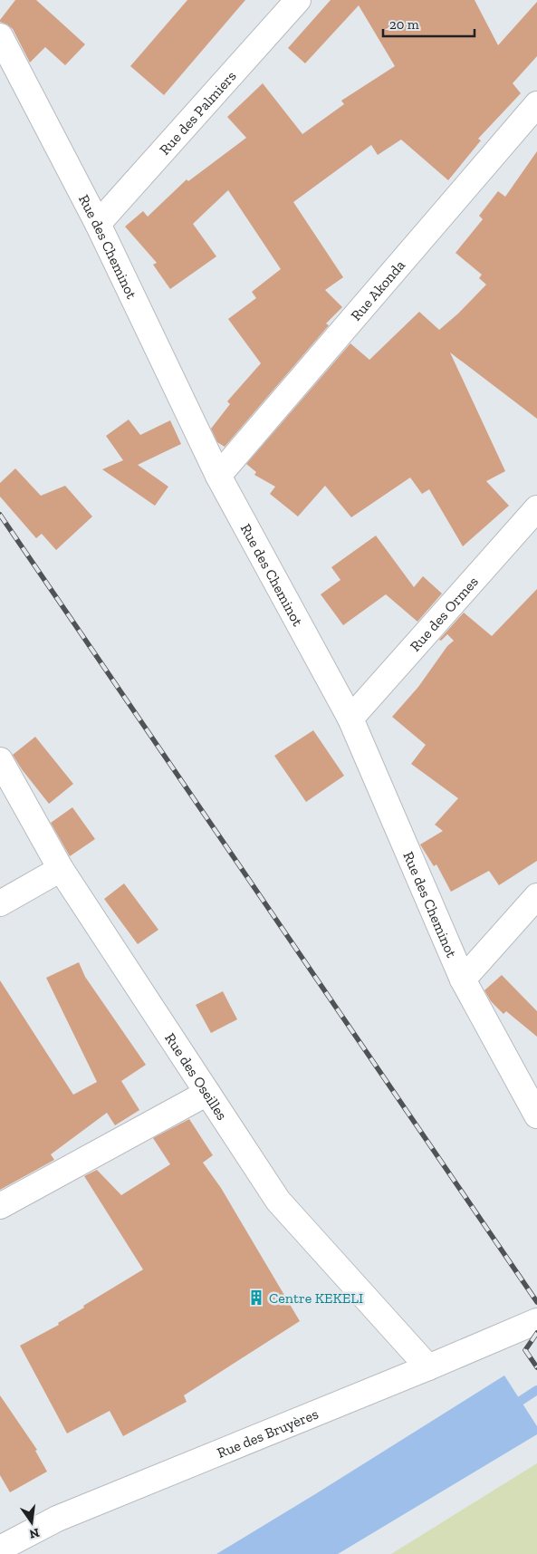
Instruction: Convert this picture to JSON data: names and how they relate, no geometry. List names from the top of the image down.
{
  "streets": {
    "street": [
      "Rue des Palmiers",
      "Rue des Cheminot",
      "Rue Akonda",
      "Rue des Ormes",
      "Rue des Oseilles",
      "Rue des Bruyères"
    ]
  },
  "crossings": [
    ["Rue des Palmiers", "Rue des Cheminot"],
    ["Rue des Cheminot", "Rue Akonda"],
    ["Rue des Cheminot", "Rue des Ormes"],
    ["Rue des Oseilles", "Rue des Bruyères"]
  ],
  "places": {
    "building": ["Centre KEKELI"]
  },
  "scale_bar": "20 m",
  "north": "bottom"
}
